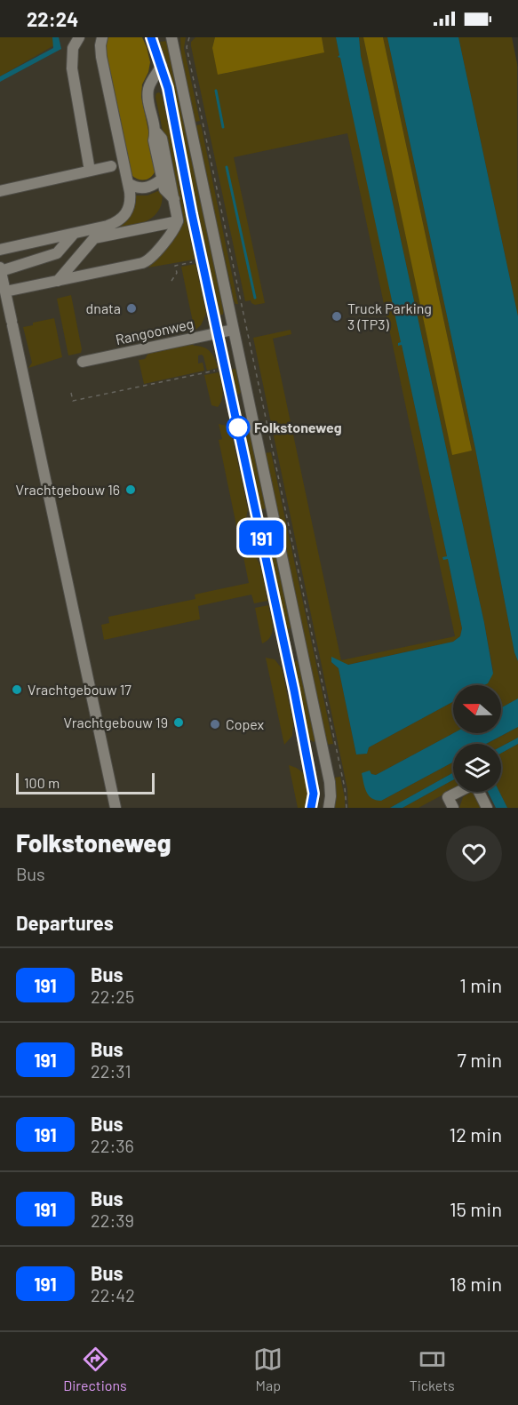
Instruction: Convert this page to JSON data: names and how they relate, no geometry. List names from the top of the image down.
{
  "streets": {
    "street": ["Rangoonweg"]
  },
  "places": [
    "dnata",
    "Truck Parking 3 (TP3)",
    "Folkstoneweg",
    "Vrachtgebouw 16",
    "Vrachtgebouw 17",
    "Vrachtgebouw 19",
    "Copex"
  ],
  "lines": ["bus line 191"],
  "scale_bar": "100 m",
  "north": "left",
  "page": {
    "status": "22:24",
    "on_map": "191",
    "scale": "100 m",
    "heading": [
      ["Folkstoneweg", "Bus"],
      "Departures"
    ],
    "list": [
      {
        "mark": "191",
        "name": "Bus",
        "note": "22:25",
        "value": "1 min"
      },
      {
        "mark": "191",
        "name": "Bus",
        "note": "22:31",
        "value": "7 min"
      },
      {
        "mark": "191",
        "name": "Bus",
        "note": "22:36",
        "value": "12 min"
      },
      {
        "mark": "191",
        "name": "Bus",
        "note": "22:39",
        "value": "15 min"
      },
      {
        "mark": "191",
        "name": "Bus",
        "note": "22:42",
        "value": "18 min"
      }
    ],
    "tabs": ["Directions", "Map", "Tickets"]
  }
}
